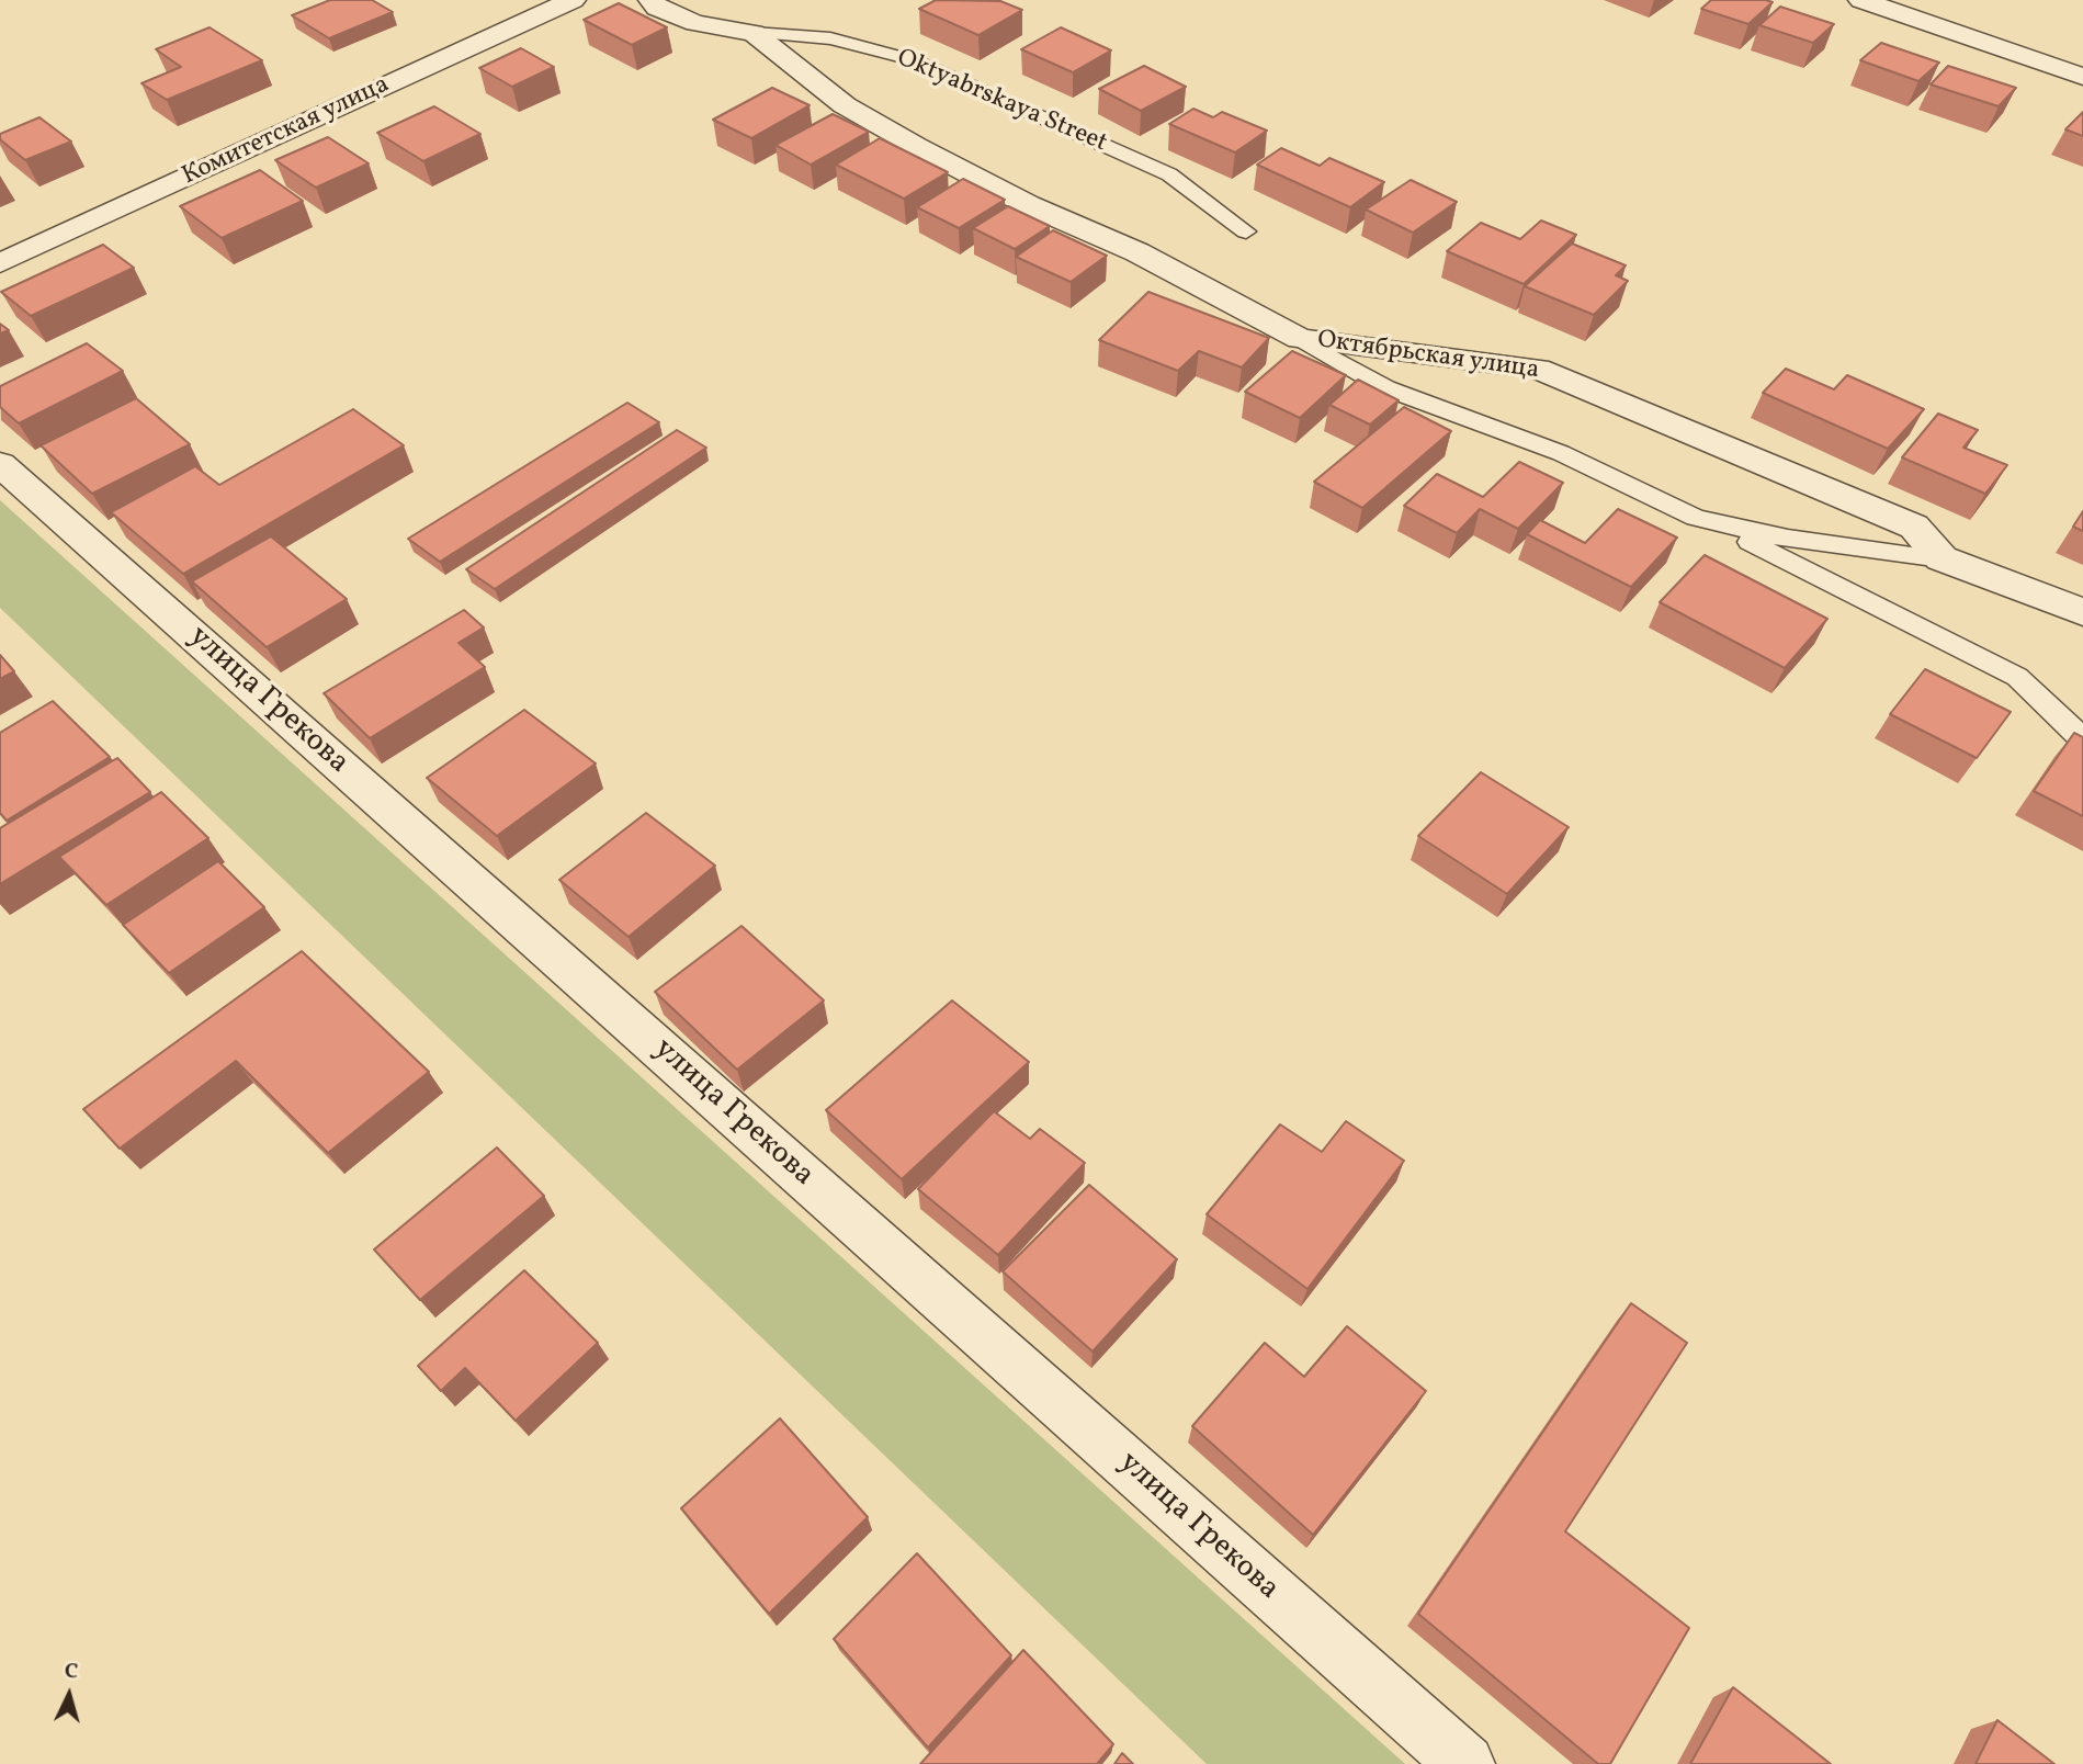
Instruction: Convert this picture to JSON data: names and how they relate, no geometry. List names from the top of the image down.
{
  "streets": {
    "street": [
      "Oktyabrskaya Street",
      "Комитетская улица",
      "Октябрьская улица",
      "улица Грекова"
    ]
  },
  "crossings": [
    ["Oktyabrskaya Street", "Октябрьская улица"]
  ],
  "north": "top"
}
